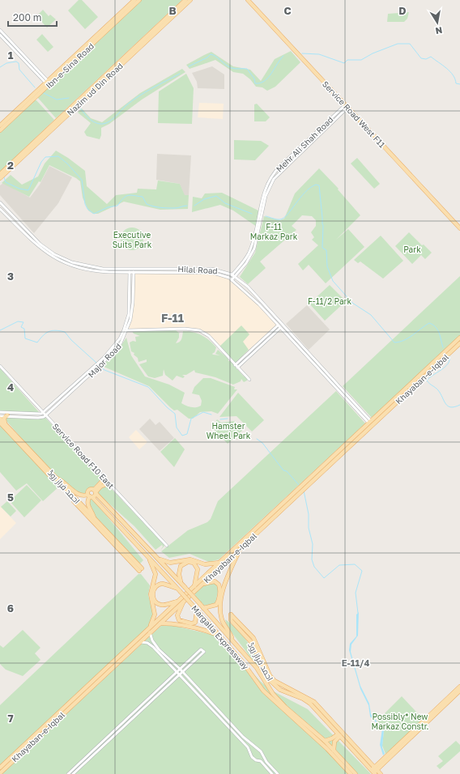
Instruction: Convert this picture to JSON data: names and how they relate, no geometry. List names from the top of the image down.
{
  "streets": {
    "main road": [
      "Ibn-e-Sina Road",
      "Nazim ud Din Road",
      "Service Road West F11",
      "Khayaban-e-Iqbal",
      "احمد فراز روڈ",
      "Margalla Expressway"
    ],
    "street": [
      "Mehr Ali Shah Road",
      "Hilal Road",
      "Major Road",
      "Service Road F10 East"
    ]
  },
  "crossings": [
    ["Service Road West F11", "Mehr Ali Shah Road"],
    ["Mehr Ali Shah Road", "Hilal Road"],
    ["Hilal Road", "Major Road"],
    ["Hilal Road", "Khayaban-e-Iqbal"],
    ["Major Road", "Service Road F10 East"]
  ],
  "districts": ["F-11", "E-11/4"],
  "parks": [
    "F-11 Markaz Park",
    "Executive Suits Park",
    "Park",
    "F-11/2 Park",
    "Hamster Wheel Park",
    "Possibly* New Markaz Constr."
  ],
  "scale_bar": "200 m",
  "north": "bottom",
  "grid": {
    "columns": ["B", "C", "D"],
    "rows": [
      "1",
      "2",
      "3",
      "4",
      "5",
      "6",
      "7"
    ]
  }
}
